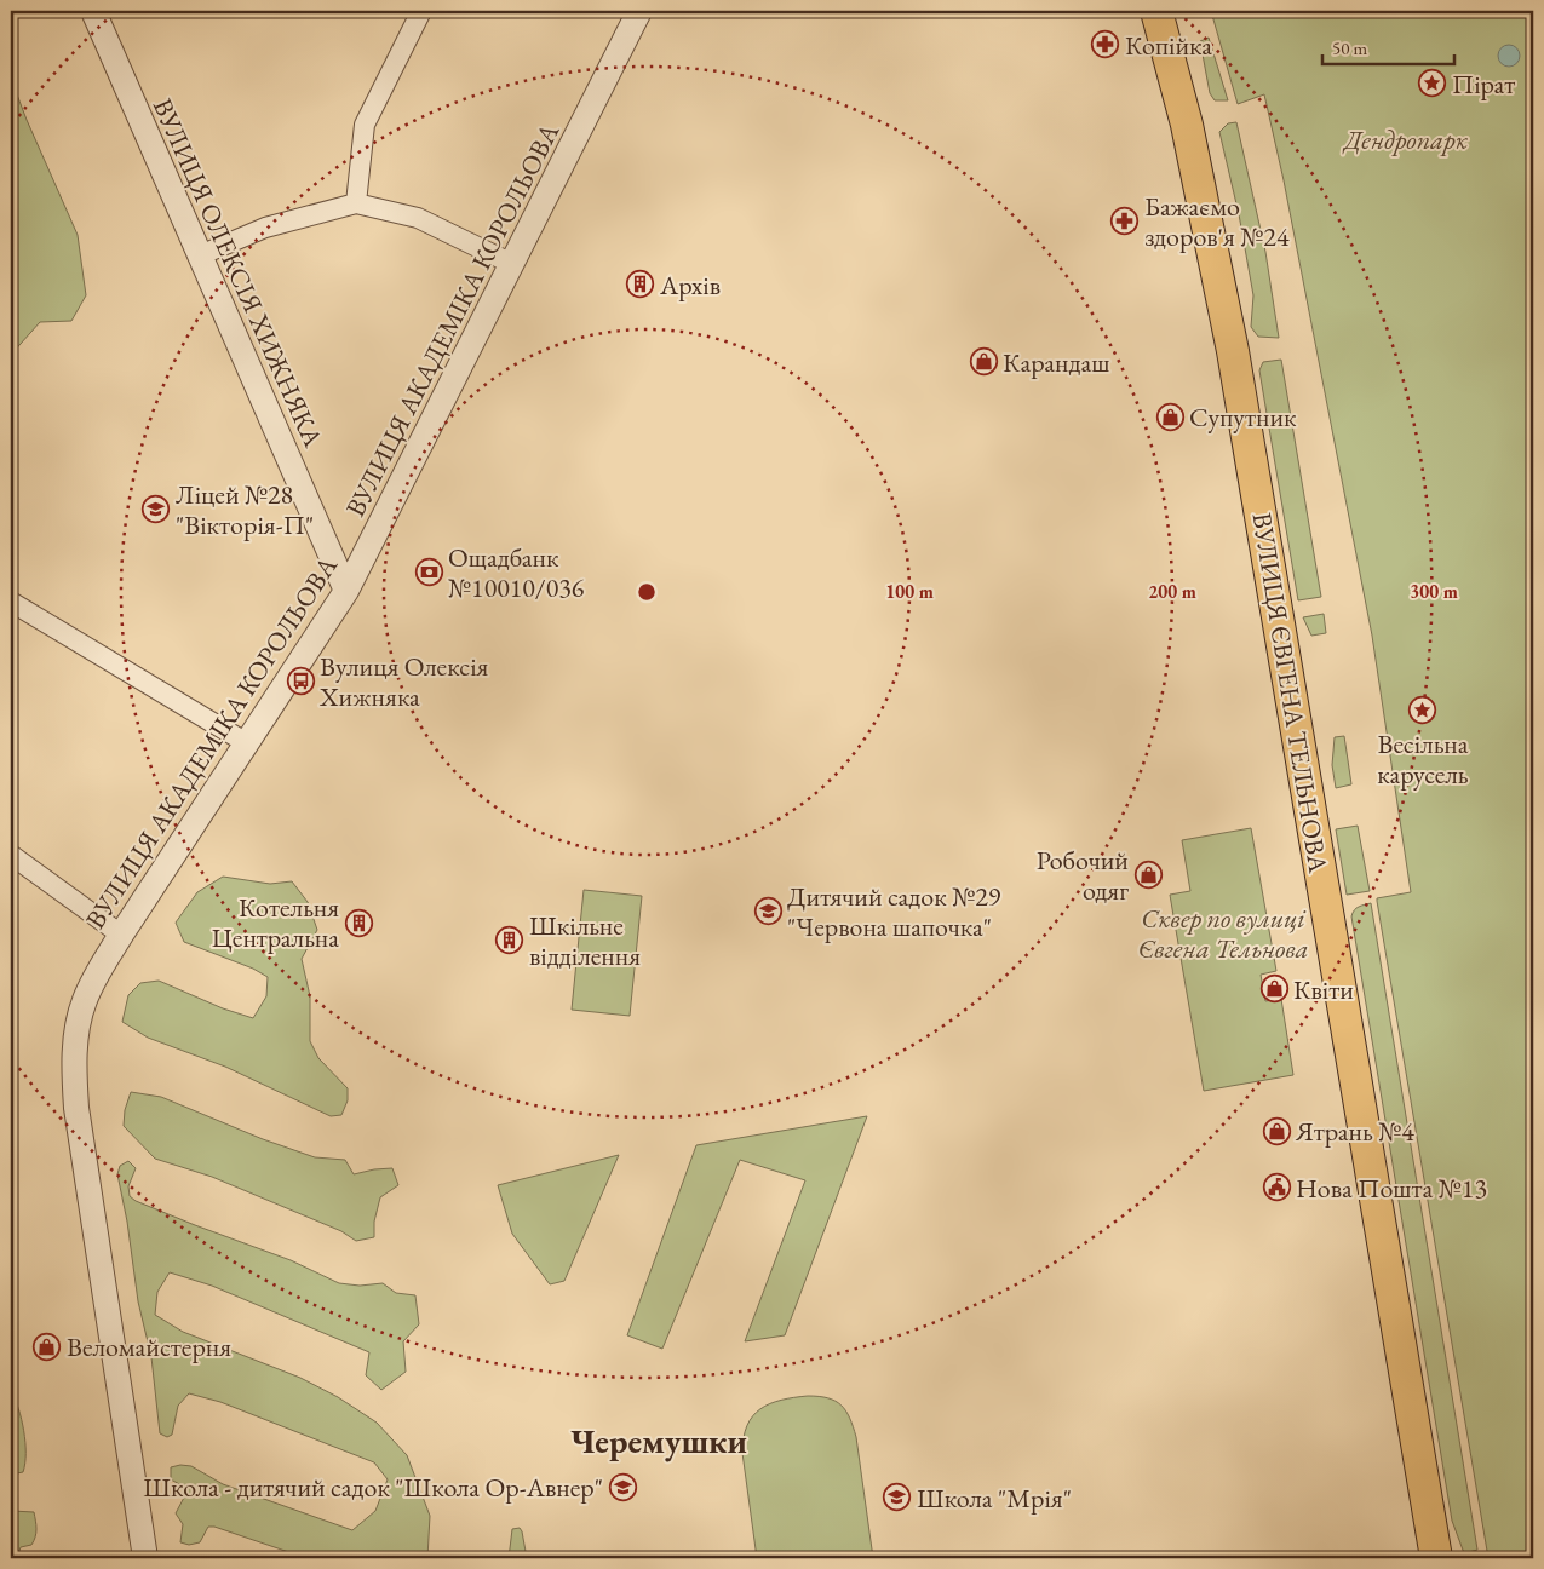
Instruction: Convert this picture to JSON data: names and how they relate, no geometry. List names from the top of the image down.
{
  "streets": {
    "main road": ["ВУЛИЦЯ ЄВГЕНА ТЕЛЬНОВА"],
    "street": ["ВУЛИЦЯ ОЛЕКСІЯ ХИЖНЯКА", "ВУЛИЦЯ АКАДЕМІКА КОРОЛЬОВА"]
  },
  "crossings": [
    ["ВУЛИЦЯ ОЛЕКСІЯ ХИЖНЯКА", "ВУЛИЦЯ АКАДЕМІКА КОРОЛЬОВА"]
  ],
  "districts": ["Черемушки"],
  "parks": ["Дендропарк", "Сквер по вулиці Євгена Тельнова"],
  "places": {
    "pharmacy": ["Копійка", "Бажаємо здоров'я №24"],
    "place": ["Пірат", "Весільна карусель"],
    "building": ["Архів", "Котельня Центральна", "Шкільне відділення"],
    "shop": [
      "Карандаш",
      "Супутник",
      "Робочий одяг",
      "Квіти",
      "Ятрань №4",
      "Веломайстерня"
    ],
    "school or university": [
      "Ліцей №28 \"Вікторія-П\"",
      "Дитячий садок №29 \"Червона шапочка\"",
      "Школа - дитячий садок \"Школа Ор-Авнер\"",
      "Школа \"Мрія\""
    ],
    "bank": ["Ощадбанк №10010/036"],
    "bus stop": ["Вулиця Олексія Хижняка"],
    "public building": ["Нова Пошта №13"]
  },
  "scale_bar": "50 m",
  "rings": ["100 m", "200 m", "300 m"]
}
